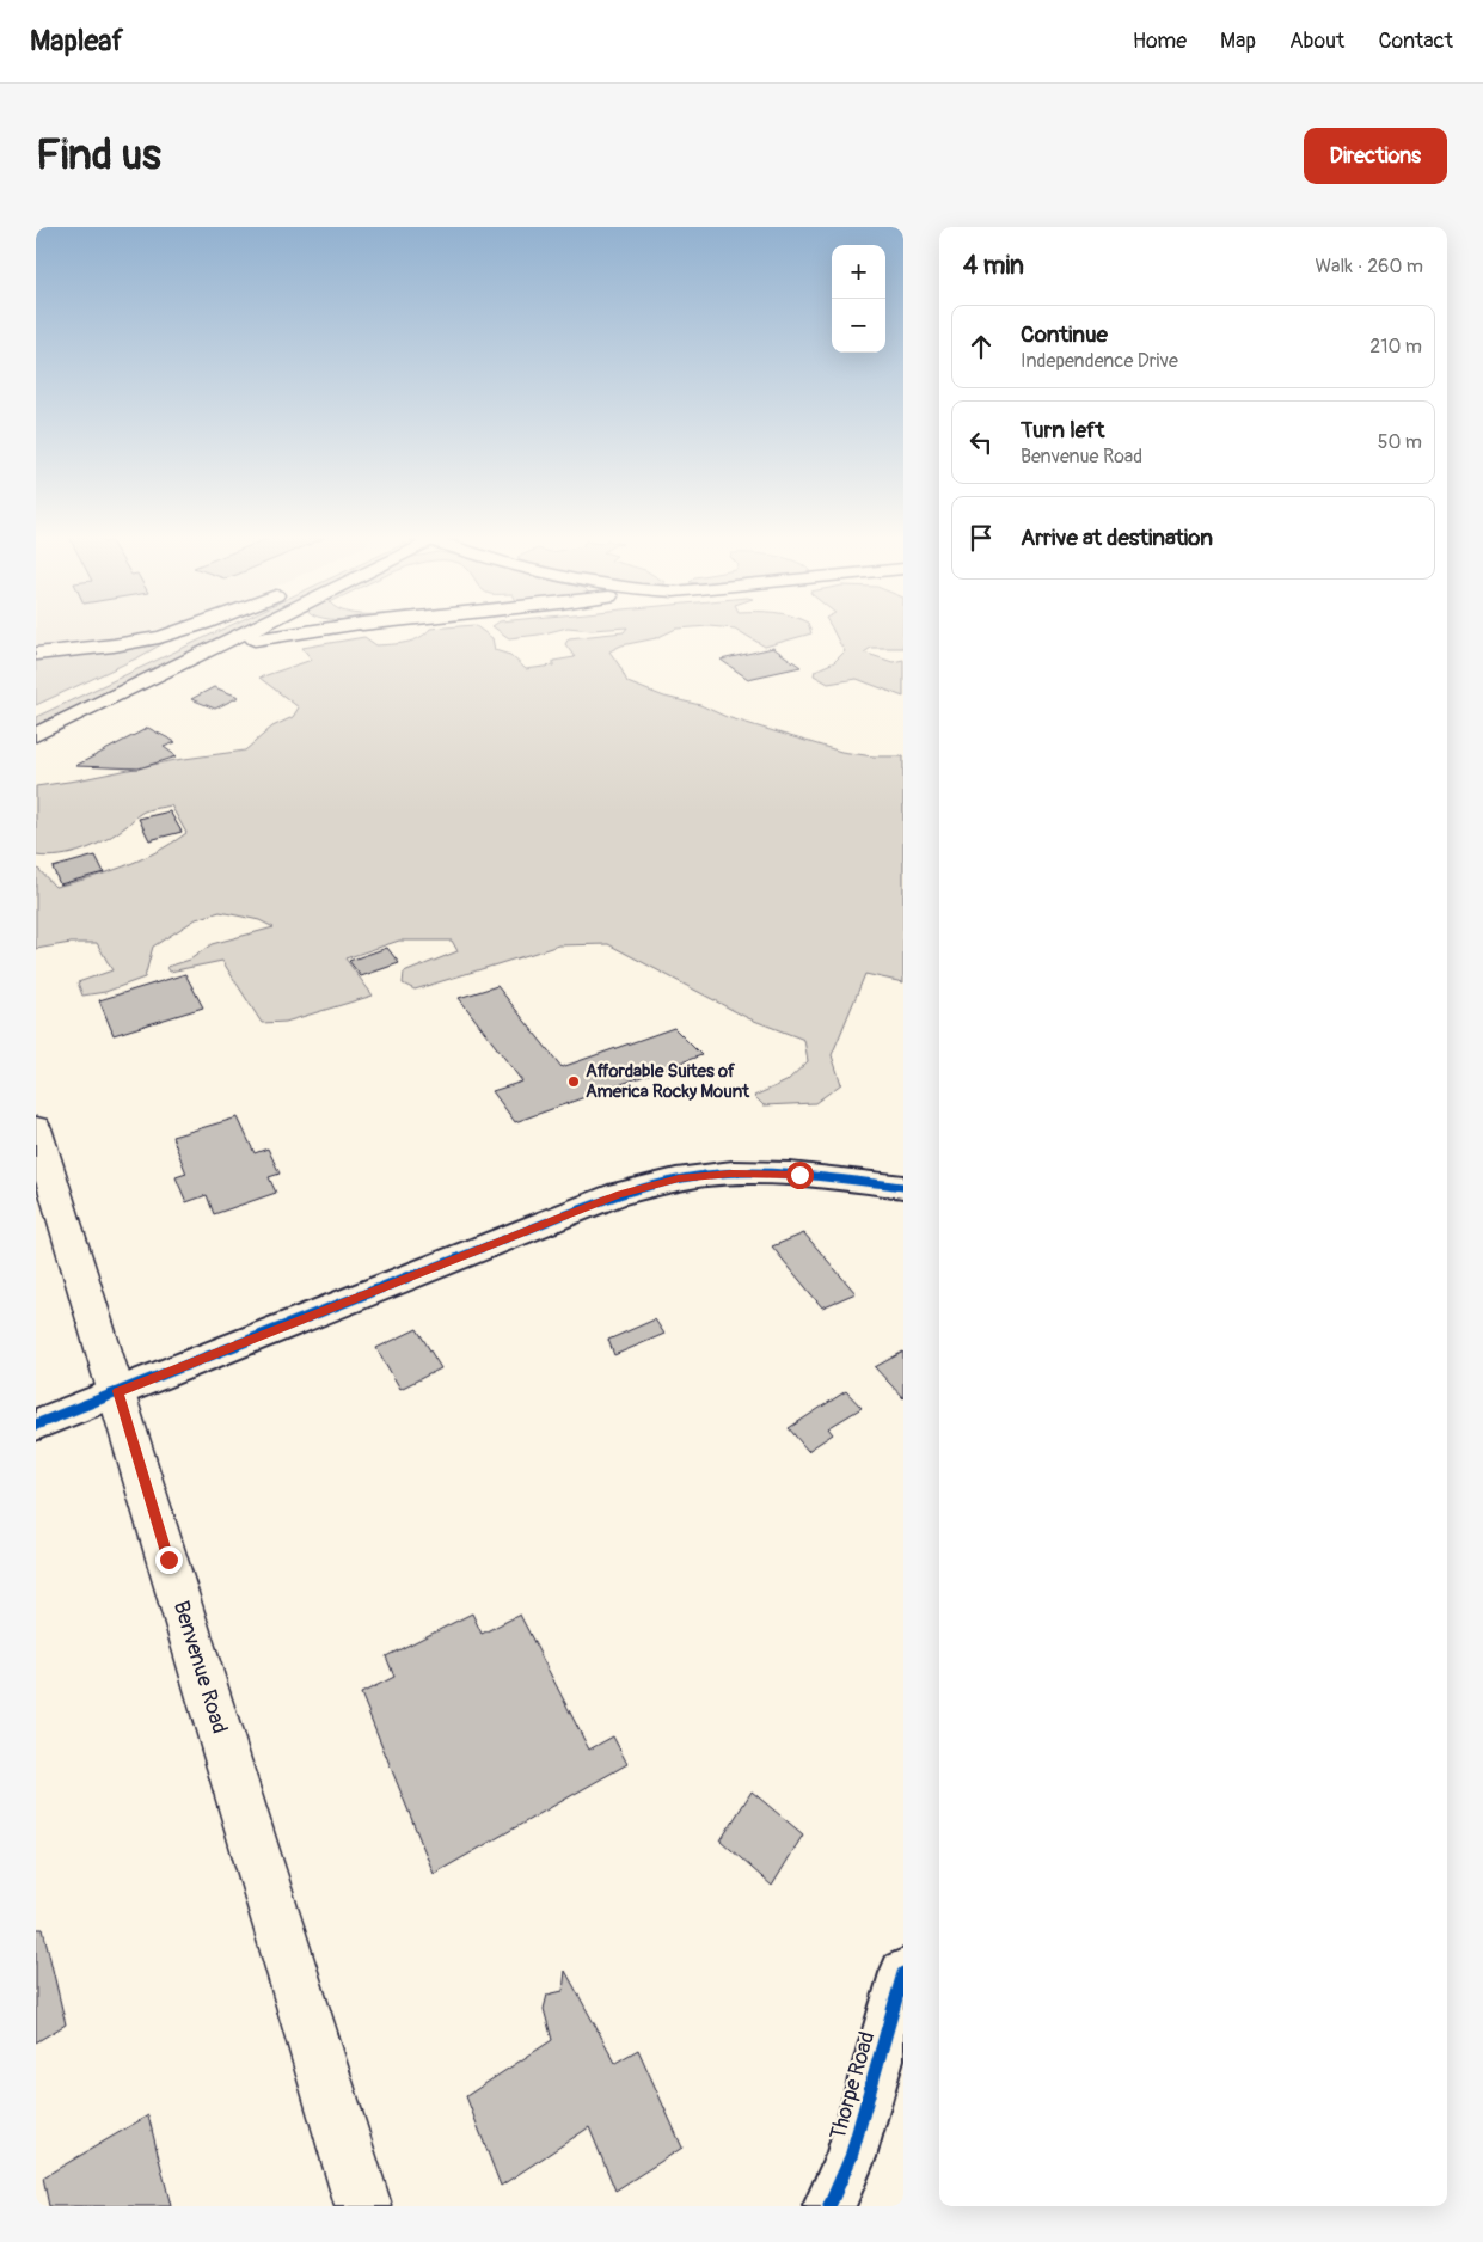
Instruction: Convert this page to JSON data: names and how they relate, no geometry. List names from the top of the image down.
{
  "streets": {
    "main road": ["Benvenue Road"],
    "street": ["Thorpe Road"]
  },
  "places": ["Affordable Suites of America Rocky Mount"],
  "page": {
    "header": "Mapleaf",
    "nav": [
      "Home",
      "Map",
      "About",
      "Contact"
    ],
    "buttons": "Directions",
    "title": "Find us",
    "heading": ["4 min", "Walk · 260 m"],
    "map_buttons": ["+", "−"],
    "list": [
      ["Continue", "Independence Drive", "210 m"],
      ["Turn left", "Benvenue Road", "50 m"],
      "Arrive at destination"
    ]
  }
}
